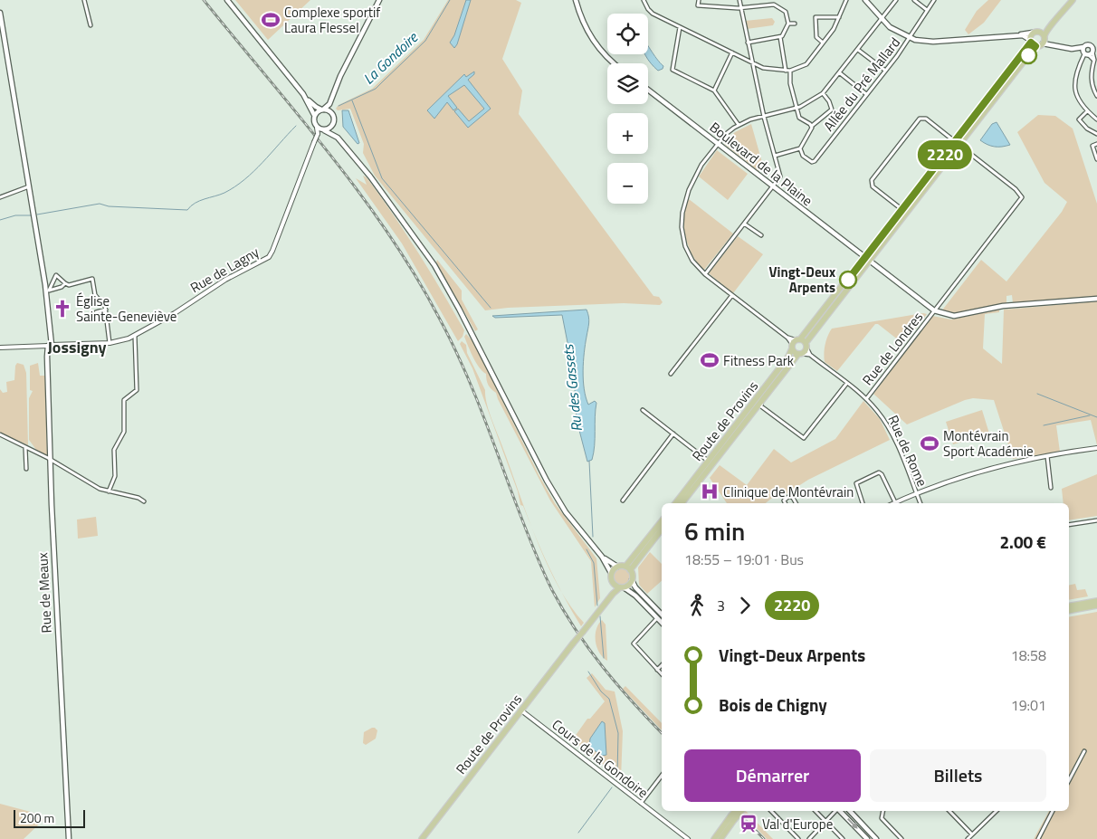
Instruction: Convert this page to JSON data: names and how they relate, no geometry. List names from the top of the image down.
{
  "streets": {
    "main road": ["Boulevard de la Plaine", "Route de Provins", "Rue de Meaux"],
    "street": [
      "Allée du Pré Mallard",
      "Rue de Lagny",
      "Rue de Londres",
      "Rue de Rome",
      "Cours de la Gondoire"
    ]
  },
  "crossings": [
    ["Boulevard de la Plaine", "Rue de Londres"],
    ["Boulevard de la Plaine", "Route de Provins"],
    ["Rue de Lagny", "Rue de Meaux"],
    ["Rue de Londres", "Route de Provins"],
    ["Rue de Londres", "Rue de Rome"],
    ["Route de Provins", "Cours de la Gondoire"]
  ],
  "districts": ["Jossigny"],
  "water": ["La Gondoire", "Ru des Gassets"],
  "places": {
    "sports": ["Complexe sportif Laura Flessel", "Fitness Park", "Montévrain Sport Académie"],
    "other": ["Vingt-Deux Arpents"],
    "church": ["Église Sainte-Geneviève"],
    "hospital": ["Clinique de Montévrain"],
    "station": ["Val d'Europe"]
  },
  "lines": ["bus line 2220"],
  "scale_bar": "200 m",
  "page": {
    "on_map": "2220",
    "map_buttons": ["+", "−"],
    "heading": ["6 min", "18:55 – 19:01 · Bus", "2.00 €"],
    "legs": ["3", "2220"],
    "list": [
      {
        "name": "Vingt-Deux Arpents",
        "value": "18:58"
      },
      {
        "name": "Bois de Chigny",
        "value": "19:01"
      }
    ],
    "buttons": ["Démarrer", "Billets"],
    "scale": "200 m"
  }
}
